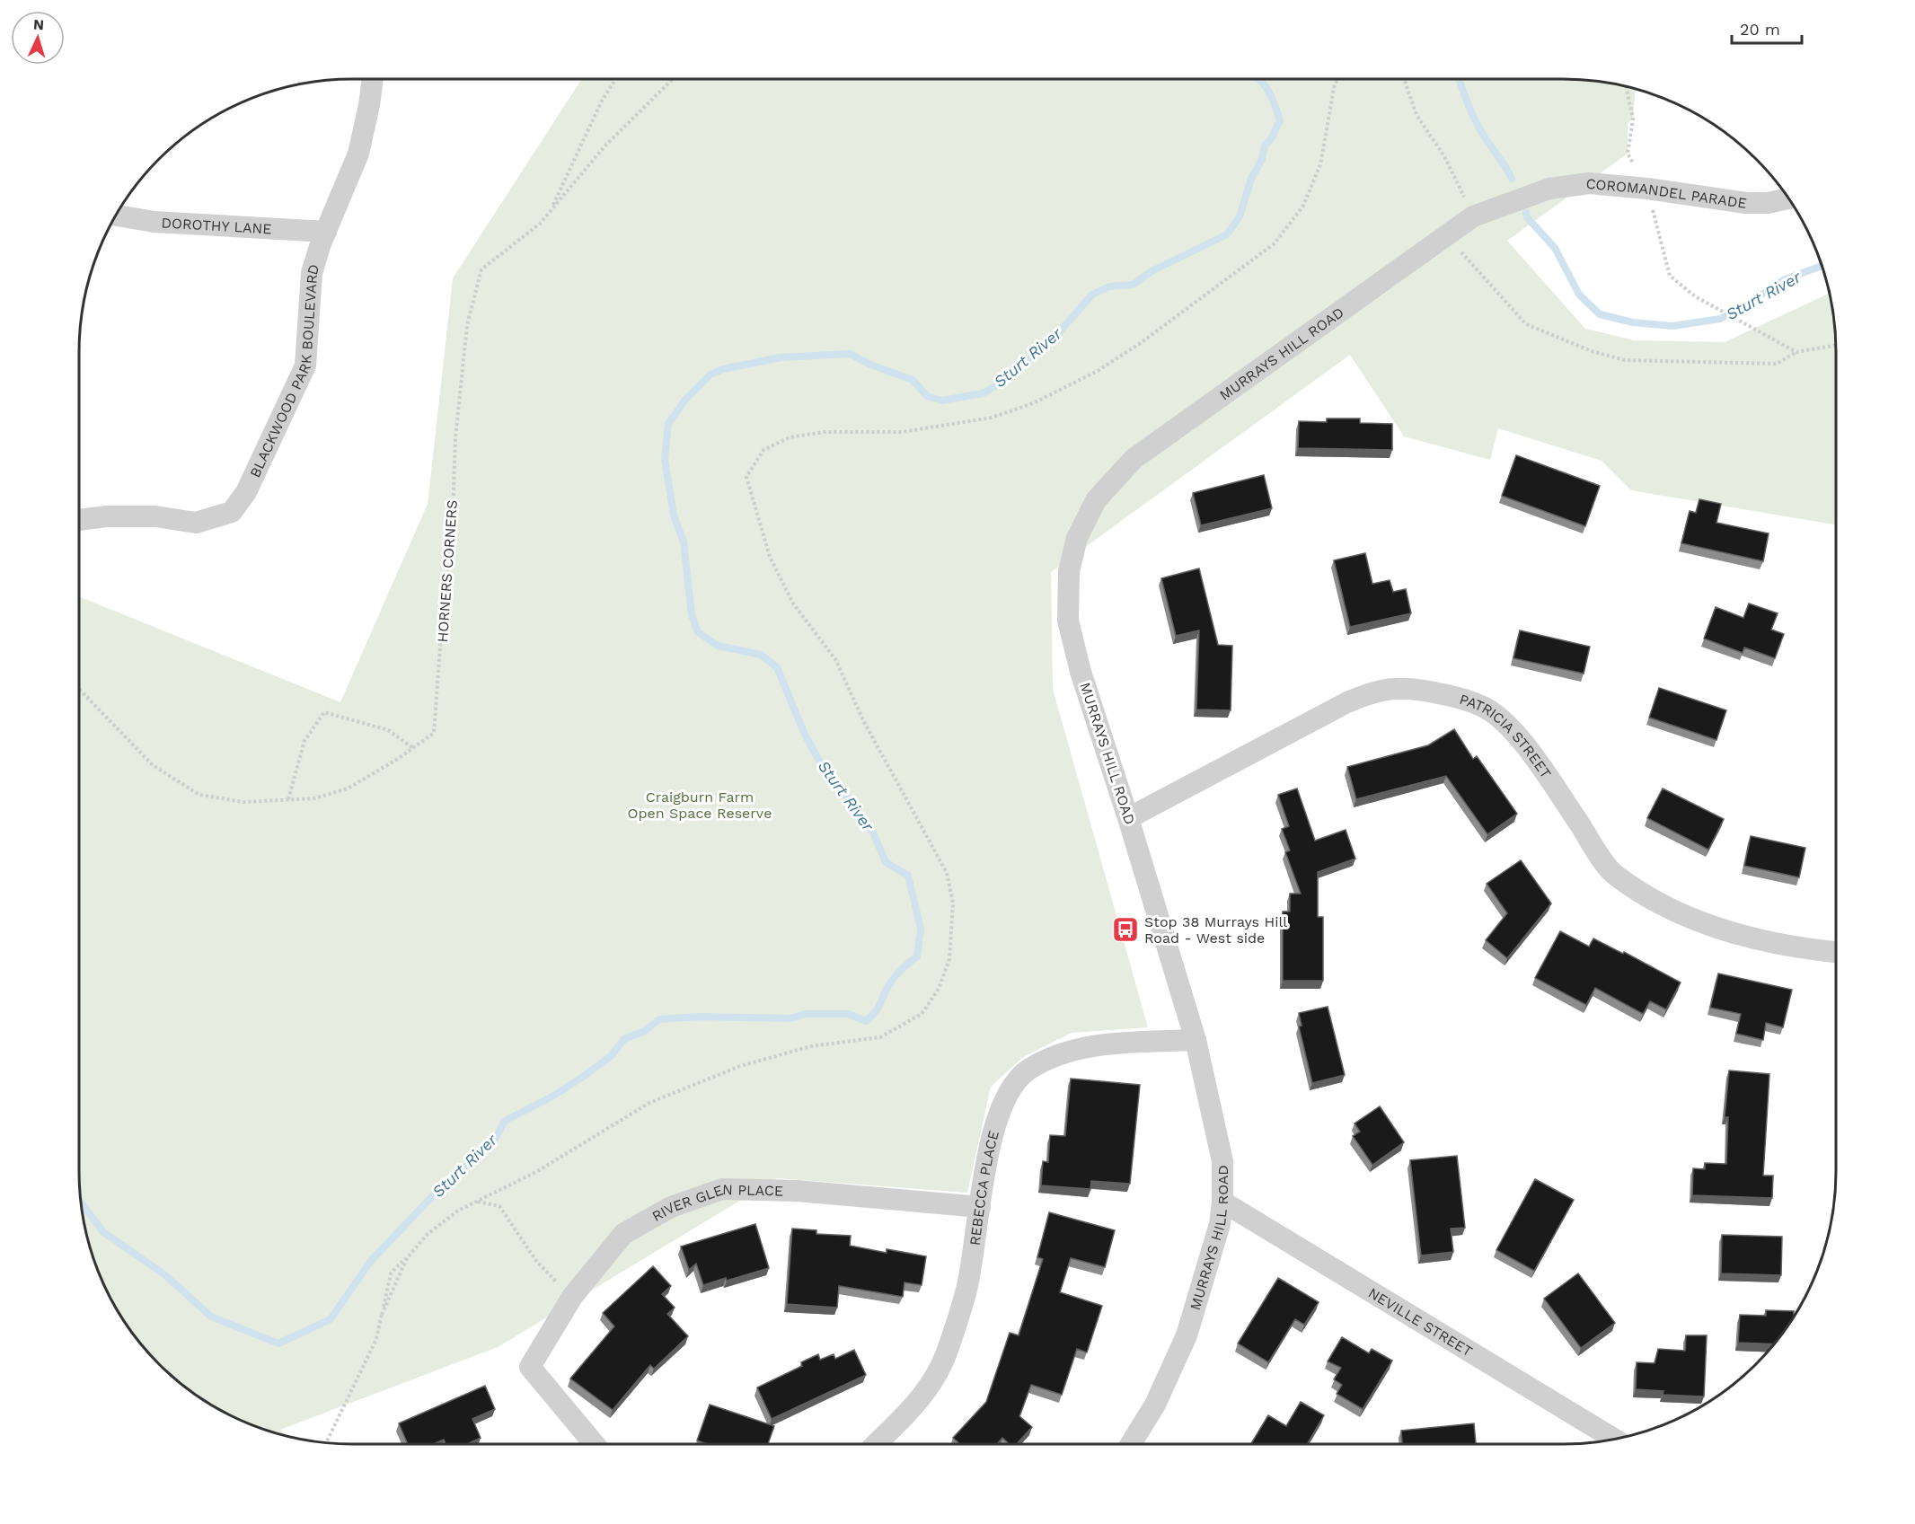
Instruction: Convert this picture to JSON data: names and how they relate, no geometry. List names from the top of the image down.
{
  "streets": {
    "street": [
      "COROMANDEL PARADE",
      "DOROTHY LANE",
      "MURRAYS HILL ROAD",
      "BLACKWOOD PARK BOULEVARD",
      "PATRICIA STREET",
      "REBECCA PLACE",
      "RIVER GLEN PLACE",
      "NEVILLE STREET"
    ],
    "path": ["HORNERS CORNERS"]
  },
  "crossings": [
    ["COROMANDEL PARADE", "MURRAYS HILL ROAD"],
    ["DOROTHY LANE", "BLACKWOOD PARK BOULEVARD"],
    ["MURRAYS HILL ROAD", "PATRICIA STREET"],
    ["MURRAYS HILL ROAD", "REBECCA PLACE"],
    ["MURRAYS HILL ROAD", "NEVILLE STREET"],
    ["REBECCA PLACE", "RIVER GLEN PLACE"]
  ],
  "water": ["Sturt River"],
  "parks": ["Craigburn Farm Open Space Reserve"],
  "places": {
    "bus stop": ["Stop 38 Murrays Hill Road - West side"]
  },
  "scale_bar": "20 m",
  "north": "top"
}
